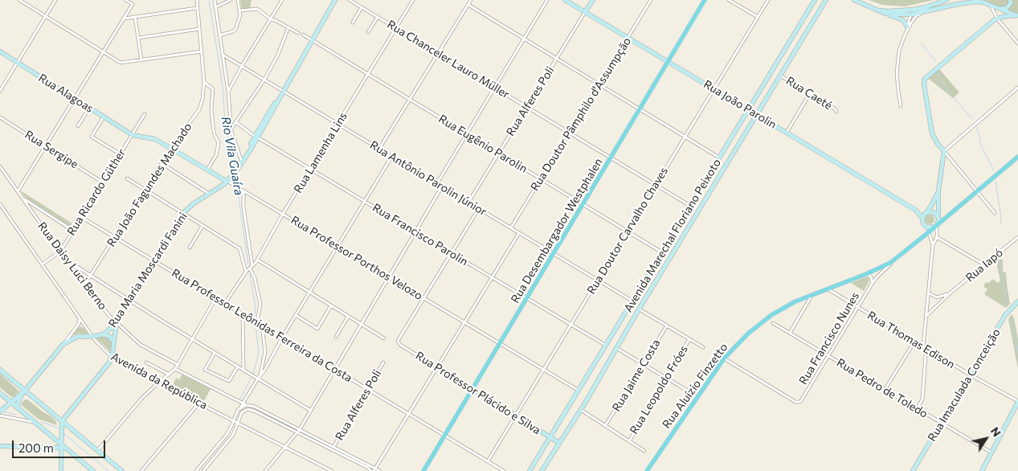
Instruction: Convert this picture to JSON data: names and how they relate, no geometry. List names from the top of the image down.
{
  "streets": {
    "main road": [
      "Rua Alagoas",
      "Rua Alferes Poli",
      "Rua João Parolin",
      "Rua Desembargador Westphalen",
      "Avenida Marechal Floriano Peixoto",
      "Rua Professor Porthos Velozo",
      "Rua Maria Moscardi Fanini",
      "Rua Francisco Nunes",
      "Rua Imaculada Conceição",
      "Rua Aluízio Finzetto",
      "Rua Professor Plácido e Silva"
    ],
    "street": [
      "Rua Chanceler Lauro Müller",
      "Rua Caeté",
      "Rua Doutor Pâmphilo d'Assumpção",
      "Rua Eugênio Parolin",
      "Rua Sergipe",
      "Rua Lamenha Lins",
      "Rua Antônio Parolin Júnior",
      "Rua João Fagundes Machado",
      "Rua Ricardo Güther",
      "Rua Doutor Carvalho Chaves",
      "Rua Francisco Parolin",
      "Rua Iapó",
      "Rua Daisy Luci Berno",
      "Rua Professor Leônidas Ferreira da Costa",
      "Rua Thomas Edison",
      "Rua Jaime Costa",
      "Avenida da República",
      "Rua Pedro de Toledo",
      "Rua Leopoldo Fróes"
    ]
  },
  "crossings": [
    ["Rua Chanceler Lauro Müller", "Rua Alferes Poli"],
    ["Rua Chanceler Lauro Müller", "Rua Doutor Pâmphilo d'Assumpção"],
    ["Rua Chanceler Lauro Müller", "Rua Lamenha Lins"],
    ["Rua Chanceler Lauro Müller", "Rua Desembargador Westphalen"],
    ["Rua Chanceler Lauro Müller", "Rua Doutor Carvalho Chaves"],
    ["Rua Chanceler Lauro Müller", "Avenida Marechal Floriano Peixoto"],
    ["Rua Alagoas", "Rua Ricardo Güther"],
    ["Rua Alagoas", "Rua Professor Porthos Velozo"],
    ["Rua Caeté", "Avenida Marechal Floriano Peixoto"],
    ["Rua Alferes Poli", "Rua João Parolin"],
    ["Rua Alferes Poli", "Rua Eugênio Parolin"],
    ["Rua Alferes Poli", "Rua Antônio Parolin Júnior"],
    ["Rua Alferes Poli", "Rua Professor Leônidas Ferreira da Costa"],
    ["Rua João Parolin", "Rua Doutor Pâmphilo d'Assumpção"],
    ["Rua João Parolin", "Rua Desembargador Westphalen"],
    ["Rua João Parolin", "Rua Doutor Carvalho Chaves"],
    ["Rua João Parolin", "Avenida Marechal Floriano Peixoto"],
    ["Rua João Parolin", "Rua Francisco Nunes"],
    ["Rua Doutor Pâmphilo d'Assumpção", "Rua Eugênio Parolin"],
    ["Rua Doutor Pâmphilo d'Assumpção", "Rua Antônio Parolin Júnior"],
    ["Rua Eugênio Parolin", "Rua Lamenha Lins"],
    ["Rua Eugênio Parolin", "Rua Desembargador Westphalen"],
    ["Rua Eugênio Parolin", "Rua Doutor Carvalho Chaves"],
    ["Rua Eugênio Parolin", "Avenida Marechal Floriano Peixoto"],
    ["Rua Eugênio Parolin", "Rua Maria Moscardi Fanini"],
    ["Rua Sergipe", "Rua Ricardo Güther"],
    ["Rua Lamenha Lins", "Rua Antônio Parolin Júnior"],
    ["Rua Lamenha Lins", "Rua Francisco Parolin"],
    ["Rua Lamenha Lins", "Rua Professor Porthos Velozo"],
    ["Rua Lamenha Lins", "Rua Professor Leônidas Ferreira da Costa"],
    ["Rua Antônio Parolin Júnior", "Rua Desembargador Westphalen"],
    ["Rua Antônio Parolin Júnior", "Rua Doutor Carvalho Chaves"],
    ["Rua Antônio Parolin Júnior", "Avenida Marechal Floriano Peixoto"],
    ["Rua Antônio Parolin Júnior", "Rua Maria Moscardi Fanini"],
    ["Rua João Fagundes Machado", "Rua Professor Porthos Velozo"],
    ["Rua João Fagundes Machado", "Rua Daisy Luci Berno"],
    ["Rua João Fagundes Machado", "Rua Professor Leônidas Ferreira da Costa"],
    ["Rua Ricardo Güther", "Rua Professor Porthos Velozo"],
    ["Rua Ricardo Güther", "Rua Daisy Luci Berno"],
    ["Rua Ricardo Güther", "Rua Professor Leônidas Ferreira da Costa"],
    ["Rua Ricardo Güther", "Avenida da República"],
    ["Rua Desembargador Westphalen", "Rua Francisco Parolin"],
    ["Rua Desembargador Westphalen", "Rua Professor Porthos Velozo"],
    ["Rua Desembargador Westphalen", "Rua Professor Leônidas Ferreira da Costa"],
    ["Rua Desembargador Westphalen", "Rua Professor Plácido e Silva"],
    ["Rua Doutor Carvalho Chaves", "Rua Francisco Parolin"],
    ["Rua Doutor Carvalho Chaves", "Rua Professor Porthos Velozo"],
    ["Rua Doutor Carvalho Chaves", "Rua Professor Leônidas Ferreira da Costa"],
    ["Rua Doutor Carvalho Chaves", "Rua Professor Plácido e Silva"],
    ["Rua Francisco Parolin", "Avenida Marechal Floriano Peixoto"],
    ["Rua Francisco Parolin", "Rua Maria Moscardi Fanini"],
    ["Avenida Marechal Floriano Peixoto", "Rua Professor Porthos Velozo"],
    ["Avenida Marechal Floriano Peixoto", "Rua Professor Plácido e Silva"],
    ["Rua Professor Porthos Velozo", "Rua Maria Moscardi Fanini"],
    ["Rua Professor Porthos Velozo", "Rua Professor Plácido e Silva"],
    ["Rua Daisy Luci Berno", "Rua Maria Moscardi Fanini"],
    ["Rua Maria Moscardi Fanini", "Rua Professor Leônidas Ferreira da Costa"],
    ["Rua Maria Moscardi Fanini", "Avenida da República"],
    ["Rua Francisco Nunes", "Rua Thomas Edison"],
    ["Rua Francisco Nunes", "Rua Aluízio Finzetto"],
    ["Rua Francisco Nunes", "Rua Pedro de Toledo"],
    ["Rua Thomas Edison", "Rua Imaculada Conceição"],
    ["Rua Thomas Edison", "Rua Aluízio Finzetto"],
    ["Rua Imaculada Conceição", "Rua Pedro de Toledo"]
  ],
  "water": ["Rio Vila Guaíra"],
  "scale_bar": "200 m",
  "north": "top right"
}
